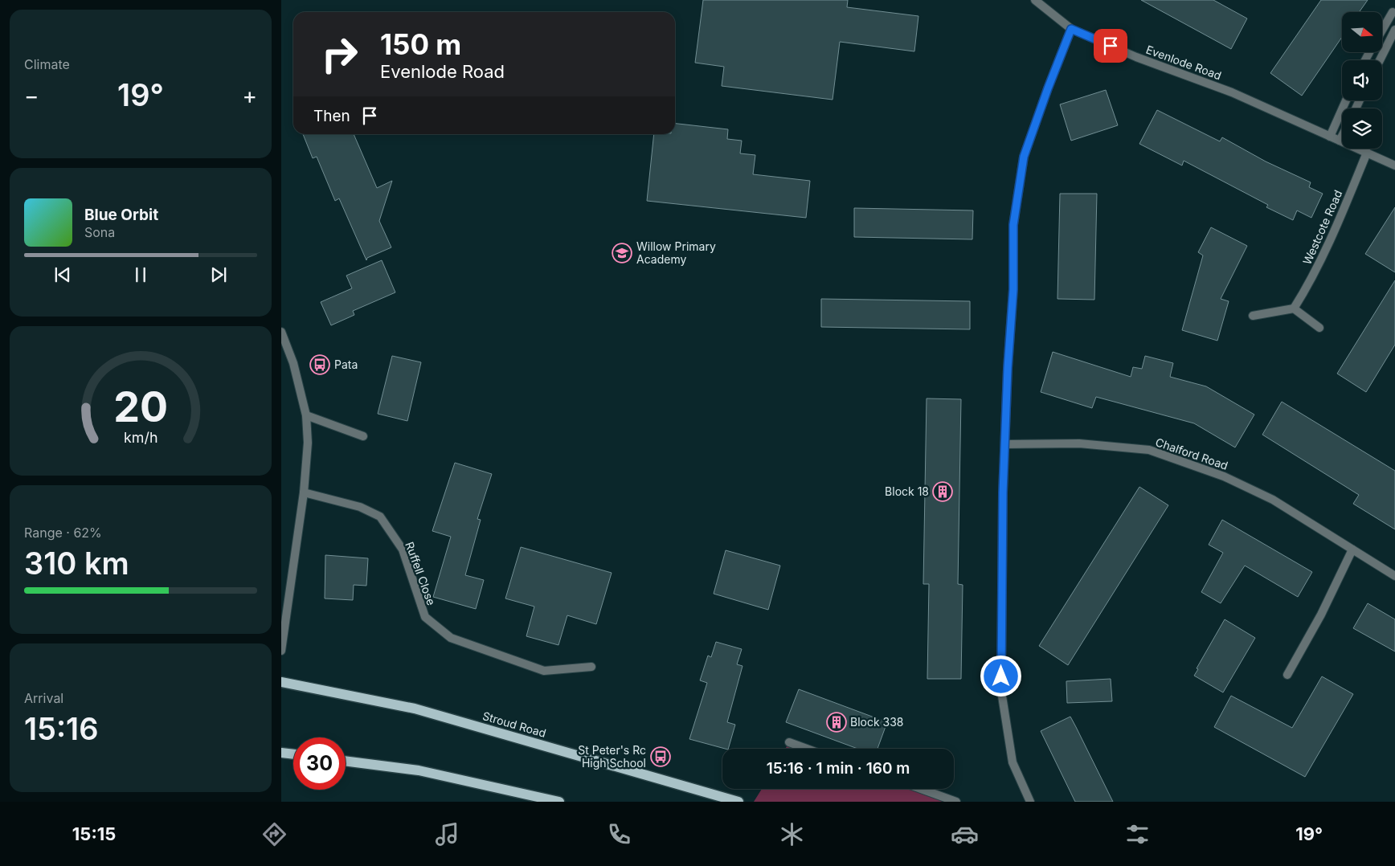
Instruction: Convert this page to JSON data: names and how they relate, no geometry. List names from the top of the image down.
{
  "streets": {
    "main road": ["Stroud Road"],
    "street": [
      "Evenlode Road",
      "Westcote Road",
      "Chalford Road",
      "Ruffell Close"
    ]
  },
  "crossings": [
    ["Evenlode Road", "Westcote Road"]
  ],
  "places": {
    "school or university": ["Willow Primary Academy"],
    "bus stop": ["Pata", "St Peter's Rc High School"],
    "building": ["Block 18", "Block 338"]
  },
  "north": "right",
  "page": {
    "tile": [
      "Climate",
      ["Range · 62%", "310 km"],
      ["Arrival", "15:16"]
    ],
    "turn": ["150 m", "Evenlode Road"],
    "heat": ["−", "19°", "+"],
    "then": "Then",
    "song": ["Blue Orbit", "Sona"],
    "limit": "30",
    "trip": "15:16 · 1 min · 160 m",
    "tabs": ["15:15", "19°"],
    "gauge": ["20", "km/h"]
  }
}
